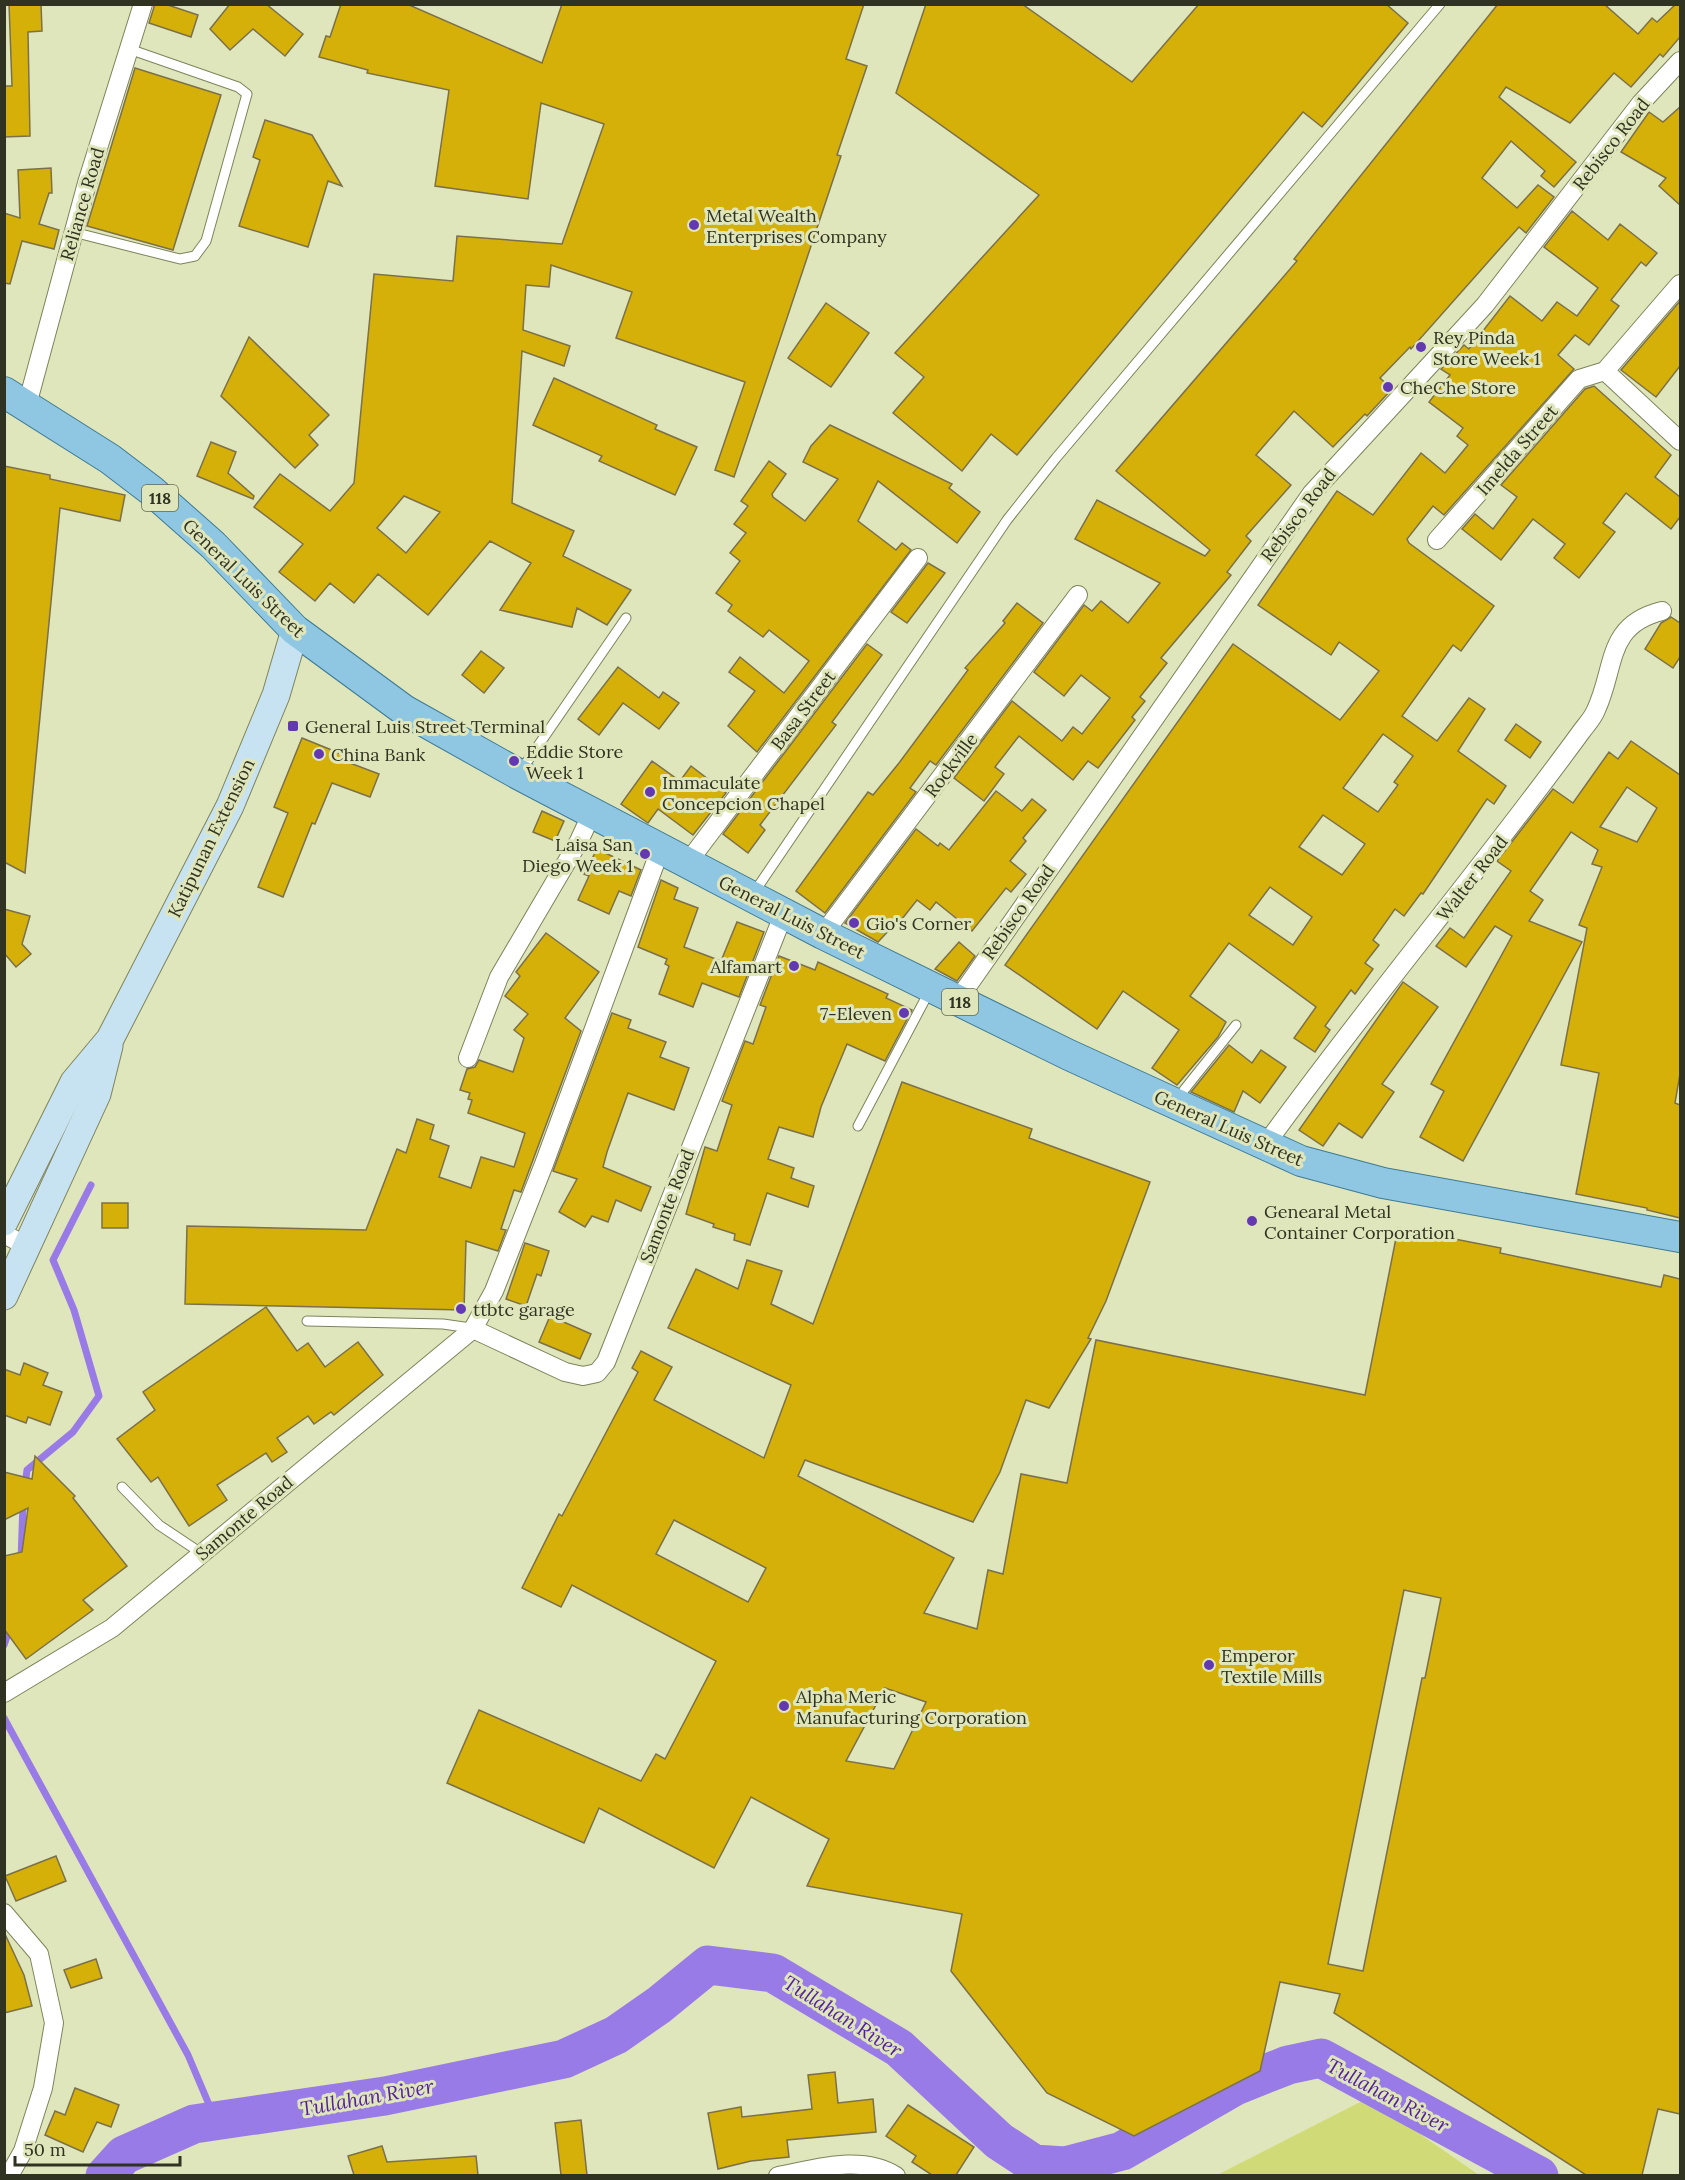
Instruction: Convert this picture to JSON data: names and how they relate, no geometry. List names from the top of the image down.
{
  "streets": {
    "main road": ["118", "General Luis Street", "Katipunan Extension"],
    "street": [
      "Rebisco Road",
      "Reliance Road",
      "Imelda Street",
      "Basa Street",
      "Rockville",
      "Walter Road",
      "Samonte Road"
    ]
  },
  "crossings": [
    ["Rebisco Road", "General Luis Street"],
    ["Reliance Road", "General Luis Street"],
    ["General Luis Street", "Basa Street"],
    ["General Luis Street", "Rockville"],
    ["General Luis Street", "Katipunan Extension"],
    ["General Luis Street", "Walter Road"],
    ["General Luis Street", "Samonte Road"]
  ],
  "water": ["Tullahan River"],
  "places": {
    "other": [
      "Metal Wealth Enterprises Company",
      "Rey Pinda Store Week 1",
      "CheChe Store",
      "China Bank",
      "Eddie Store Week 1",
      "Immaculate Concepcion Chapel",
      "Laisa San Diego Week 1",
      "Gio's Corner",
      "Alfamart",
      "7-Eleven",
      "Genearal Metal Container Corporation",
      "ttbtc garage",
      "Emperor Textile Mills",
      "Alpha Meric Manufacturing Corporation"
    ],
    "transit": ["General Luis Street Terminal"]
  },
  "scale_bar": "50 m"
}
